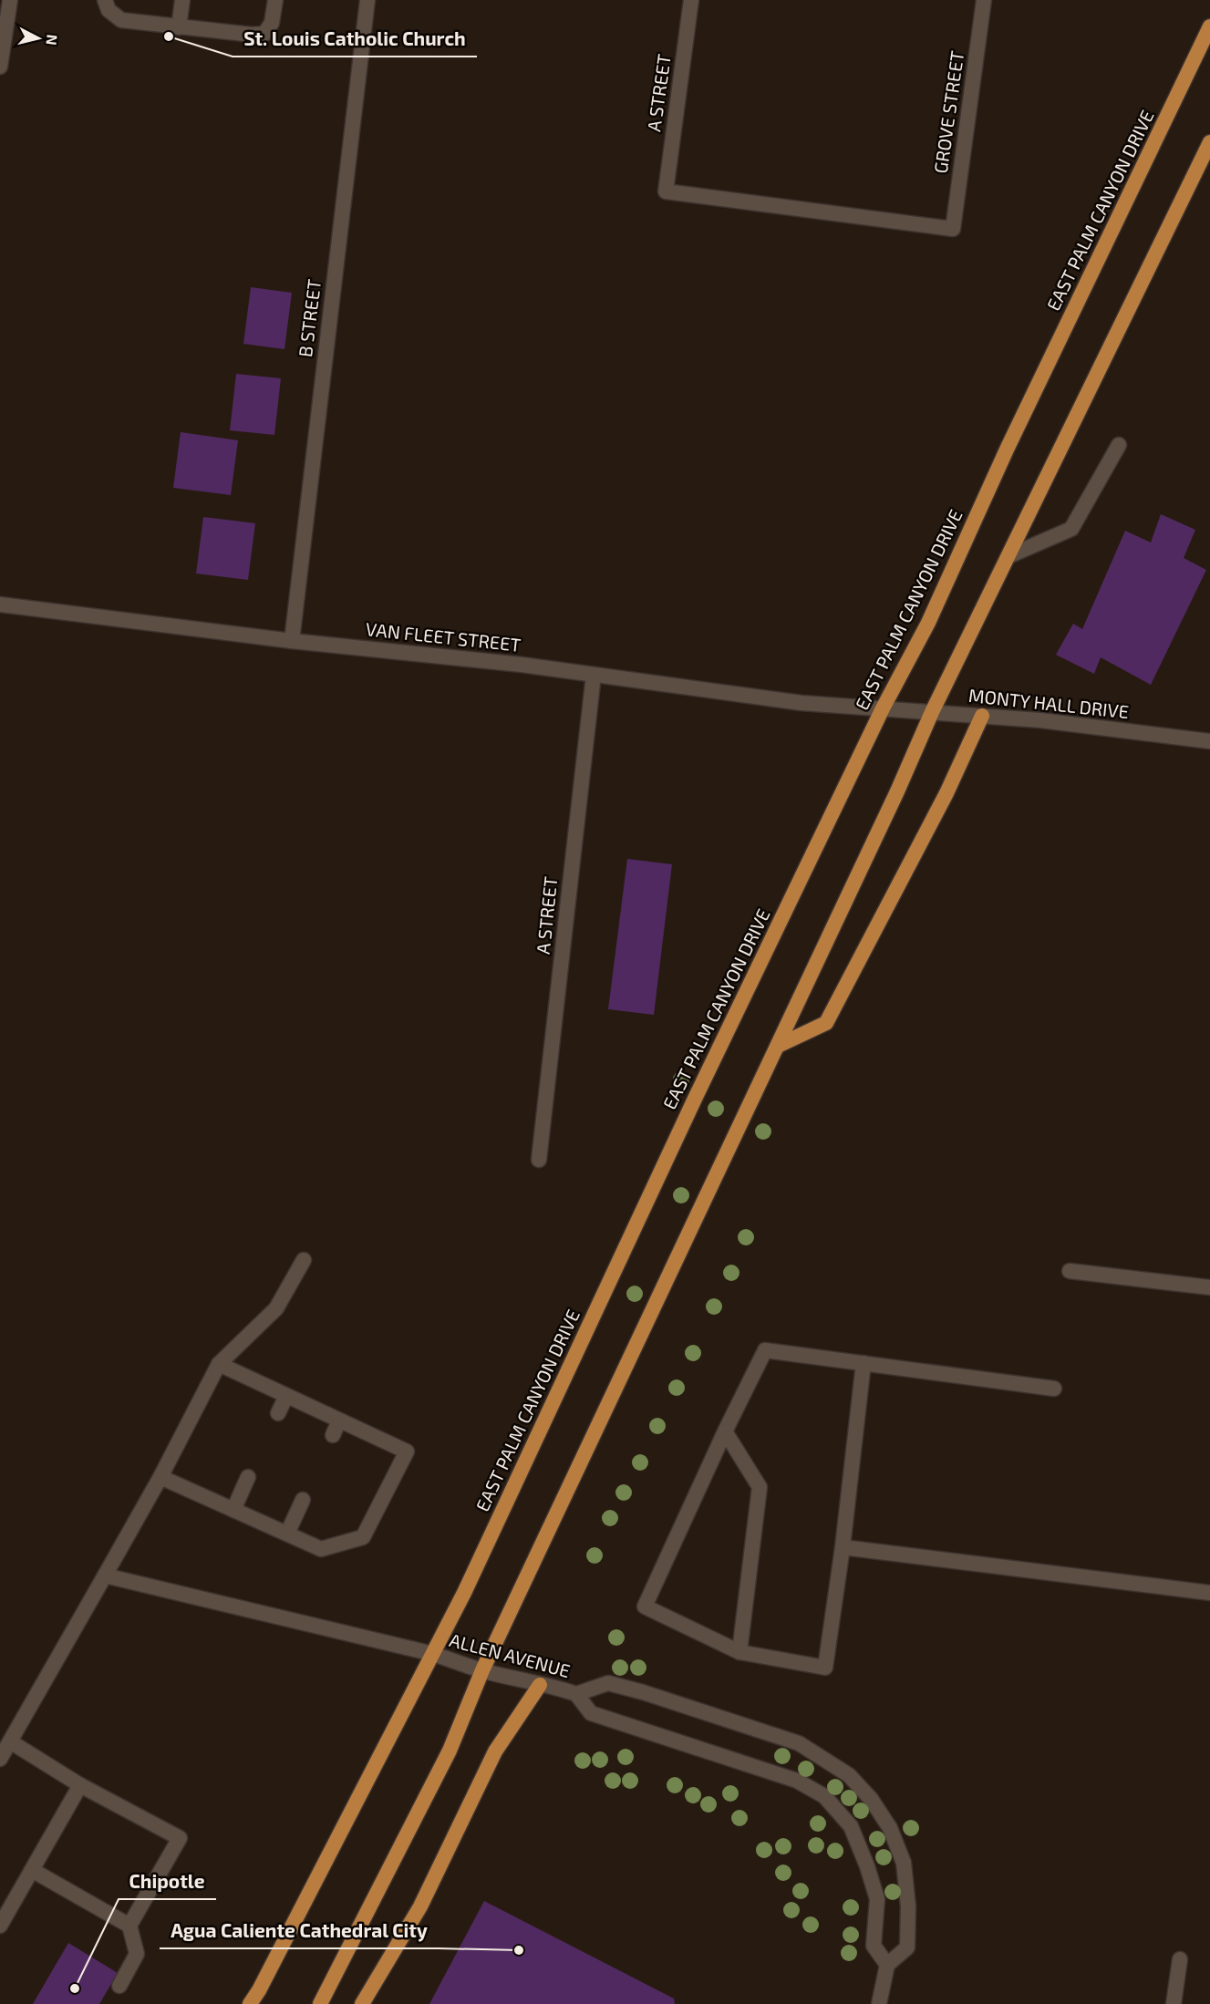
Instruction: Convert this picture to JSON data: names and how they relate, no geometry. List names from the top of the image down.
{
  "streets": {
    "main road": ["EAST PALM CANYON DRIVE"],
    "street": [
      "A STREET",
      "GROVE STREET",
      "B STREET",
      "VAN FLEET STREET",
      "MONTY HALL DRIVE",
      "ALLEN AVENUE"
    ]
  },
  "crossings": [
    ["A STREET", "GROVE STREET"],
    ["A STREET", "VAN FLEET STREET"],
    ["EAST PALM CANYON DRIVE", "VAN FLEET STREET"],
    ["EAST PALM CANYON DRIVE", "MONTY HALL DRIVE"],
    ["EAST PALM CANYON DRIVE", "ALLEN AVENUE"],
    ["B STREET", "VAN FLEET STREET"],
    ["VAN FLEET STREET", "MONTY HALL DRIVE"]
  ],
  "places": ["St. Louis Catholic Church", "Agua Caliente Cathedral City", "Chipotle"],
  "north": "right"
}
